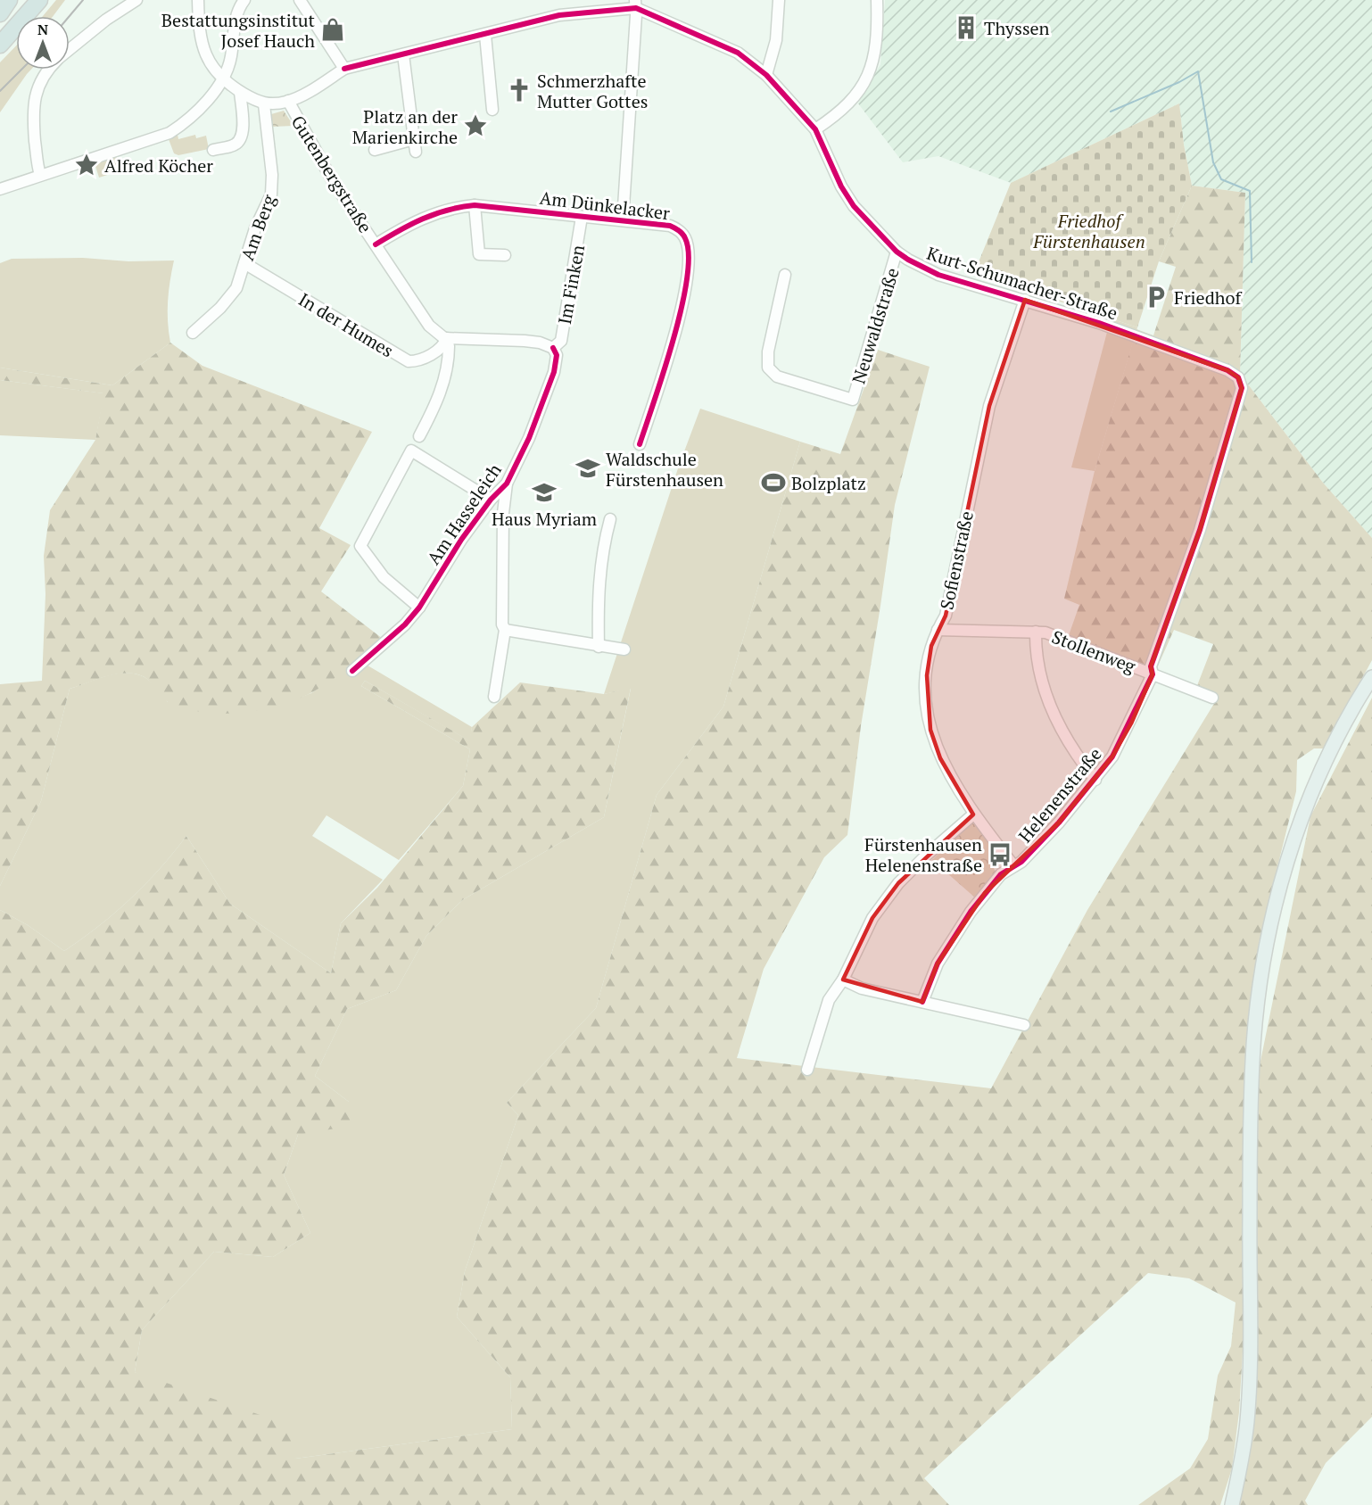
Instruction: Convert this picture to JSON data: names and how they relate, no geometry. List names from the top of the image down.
{
  "streets": {
    "street": [
      "Gutenbergstraße",
      "Am Dünkelacker",
      "Am Berg",
      "Kurt-Schumacher-Straße",
      "Im Finken",
      "In der Humes",
      "Neuwaldstraße",
      "Am Hasseleich",
      "Sofienstraße",
      "Stollenweg",
      "Helenenstraße"
    ]
  },
  "crossings": [
    ["Gutenbergstraße", "Am Dünkelacker"],
    ["Gutenbergstraße", "Kurt-Schumacher-Straße"],
    ["Gutenbergstraße", "In der Humes"],
    ["Am Dünkelacker", "Im Finken"],
    ["Am Berg", "In der Humes"],
    ["Kurt-Schumacher-Straße", "Neuwaldstraße"],
    ["Kurt-Schumacher-Straße", "Sofienstraße"],
    ["Kurt-Schumacher-Straße", "Stollenweg"],
    ["Kurt-Schumacher-Straße", "Helenenstraße"],
    ["Im Finken", "Am Hasseleich"],
    ["Sofienstraße", "Stollenweg"],
    ["Sofienstraße", "Helenenstraße"],
    ["Stollenweg", "Helenenstraße"]
  ],
  "parks": ["Friedhof Fürstenhausen"],
  "places": {
    "building": ["Thyssen"],
    "shop": ["Bestattungsinstitut Josef Hauch"],
    "church": ["Schmerzhafte Mutter Gottes"],
    "place": ["Platz an der Marienkirche", "Alfred Köcher"],
    "parking": ["Friedhof"],
    "school or university": ["Waldschule Fürstenhausen", "Haus Myriam"],
    "sports": ["Bolzplatz"],
    "bus stop": ["Fürstenhausen Helenenstraße"]
  },
  "north": "top"
}
